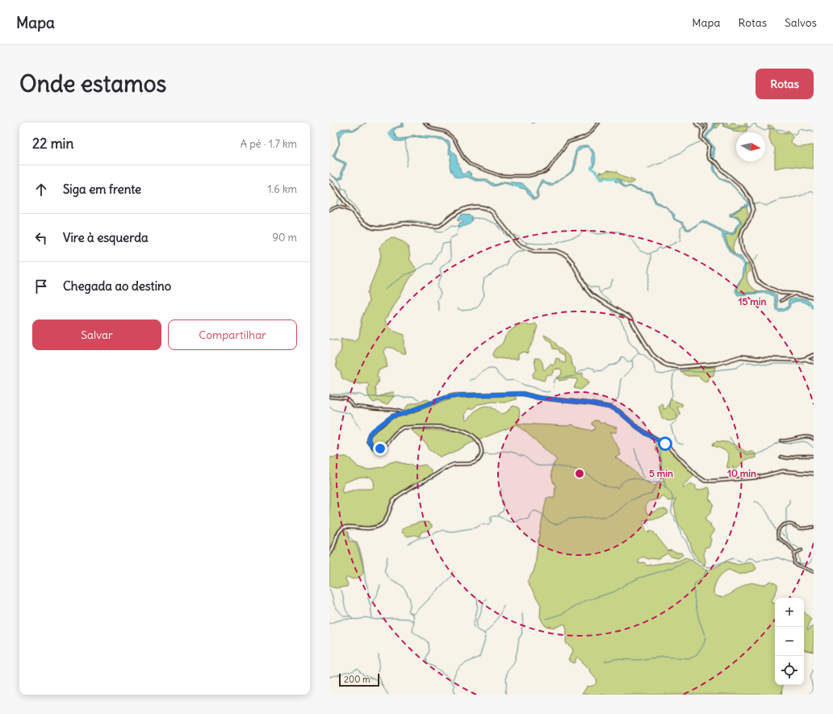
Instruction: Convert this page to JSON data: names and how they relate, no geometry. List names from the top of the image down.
{
  "scale_bar": "200 m",
  "north": "right",
  "page": {
    "header": "Mapa",
    "nav": ["Mapa", "Rotas", "Salvos"],
    "buttons": [
      "Rotas",
      ["Salvar", "Compartilhar"]
    ],
    "title": "Onde estamos",
    "heading": ["22 min", "A pé · 1.7 km"],
    "list": [
      ["Siga em frente", "1.6 km"],
      ["Vire à esquerda", "90 m"],
      "Chegada ao destino"
    ],
    "map_buttons": ["+", "−"],
    "scale": "200 m"
  },
  "rings": ["15 min", "5 min", "10 min"]
}
